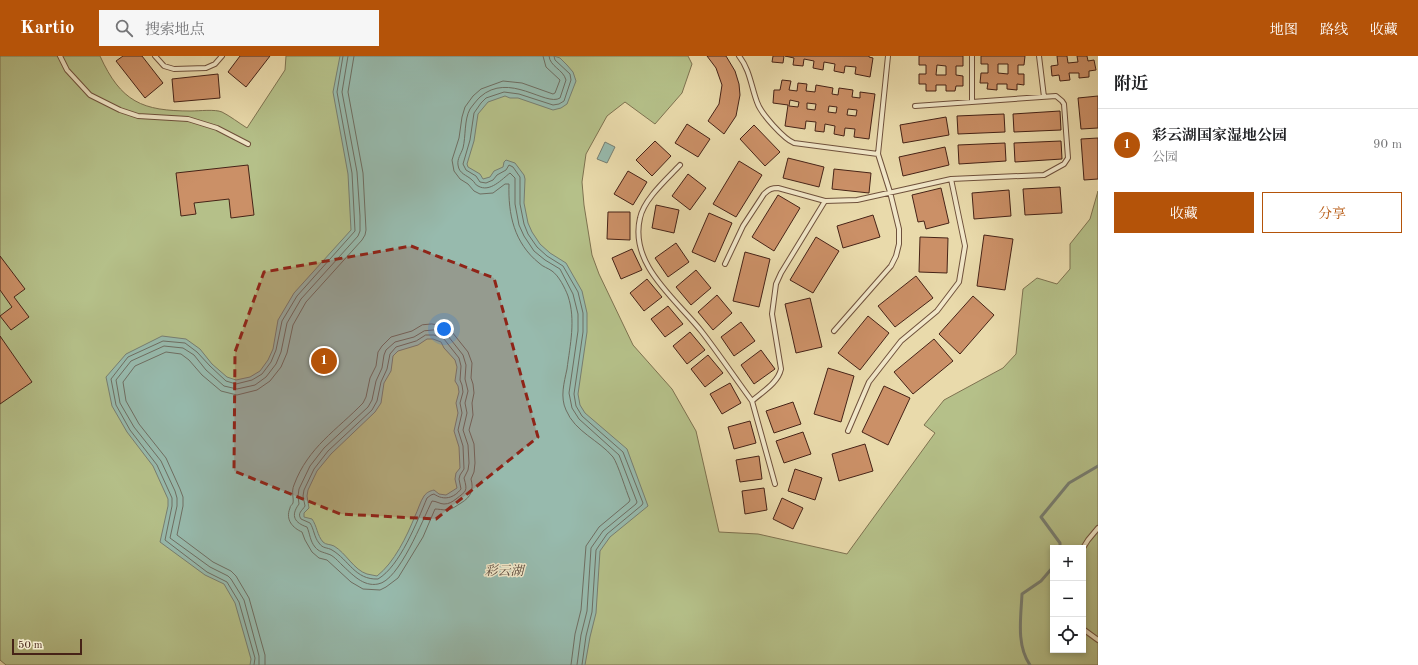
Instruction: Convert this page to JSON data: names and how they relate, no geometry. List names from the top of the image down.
{
  "water": ["彩云湖"],
  "scale_bar": "50 m",
  "page": {
    "header": "Kartio",
    "search": "搜索地点",
    "nav": ["地图", "路线", "收藏"],
    "heading": "附近",
    "list": [
      {
        "mark": "1",
        "name": "彩云湖国家湿地公园",
        "note": "公园",
        "value": "90 m"
      }
    ],
    "buttons": ["收藏", "分享"],
    "pins": "1",
    "map_buttons": ["+", "−"],
    "scale": "50 m"
  }
}
